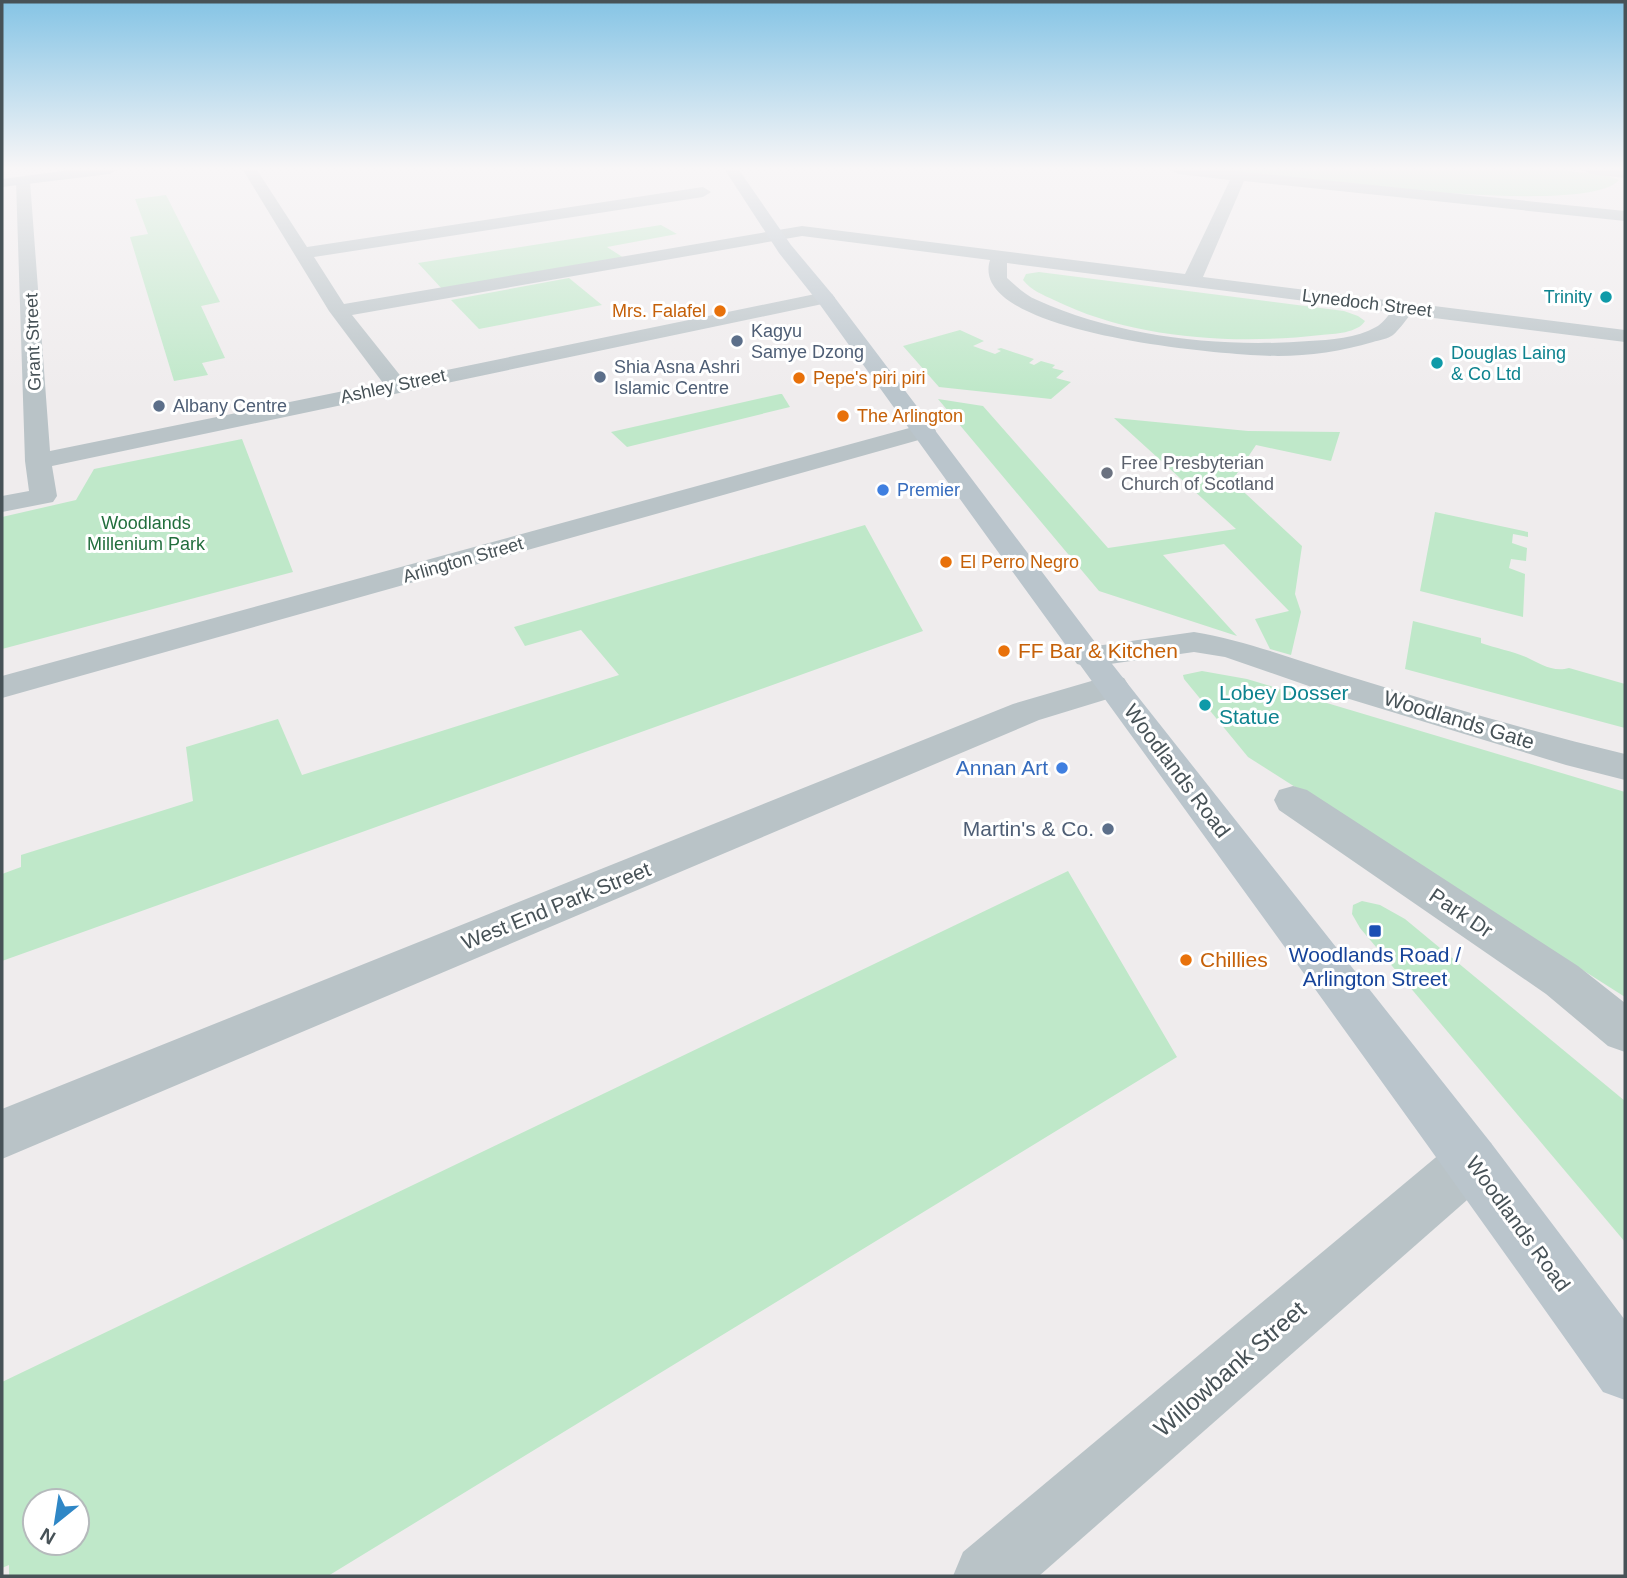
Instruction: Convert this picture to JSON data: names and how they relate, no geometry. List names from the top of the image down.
{
  "streets": {
    "street": [
      "Lynedoch Street",
      "Grant Street",
      "Ashley Street",
      "Arlington Street",
      "Woodlands Gate",
      "Woodlands Road",
      "West End Park Street",
      "Park Dr",
      "Willowbank Street"
    ]
  },
  "crossings": [
    ["Grant Street", "Ashley Street"],
    ["Ashley Street", "Woodlands Road"],
    ["Arlington Street", "Woodlands Road"],
    ["Woodlands Gate", "Woodlands Road"],
    ["Woodlands Gate", "West End Park Street"],
    ["Woodlands Road", "West End Park Street"],
    ["Woodlands Road", "Willowbank Street"]
  ],
  "parks": ["Woodlands Millenium Park"],
  "places": {
    "other": [
      "Trinity",
      "Mrs. Falafel",
      "Kagyu Samye Dzong",
      "Douglas Laing & Co Ltd",
      "Shia Asna Ashri Islamic Centre",
      "Pepe's piri piri",
      "Albany Centre",
      "The Arlington",
      "Free Presbyterian Church of Scotland",
      "Premier",
      "El Perro Negro",
      "FF Bar & Kitchen",
      "Lobey Dosser Statue",
      "Annan Art",
      "Martin's & Co.",
      "Chillies"
    ],
    "transit": ["Woodlands Road / Arlington Street"]
  },
  "north": "bottom left"
}
